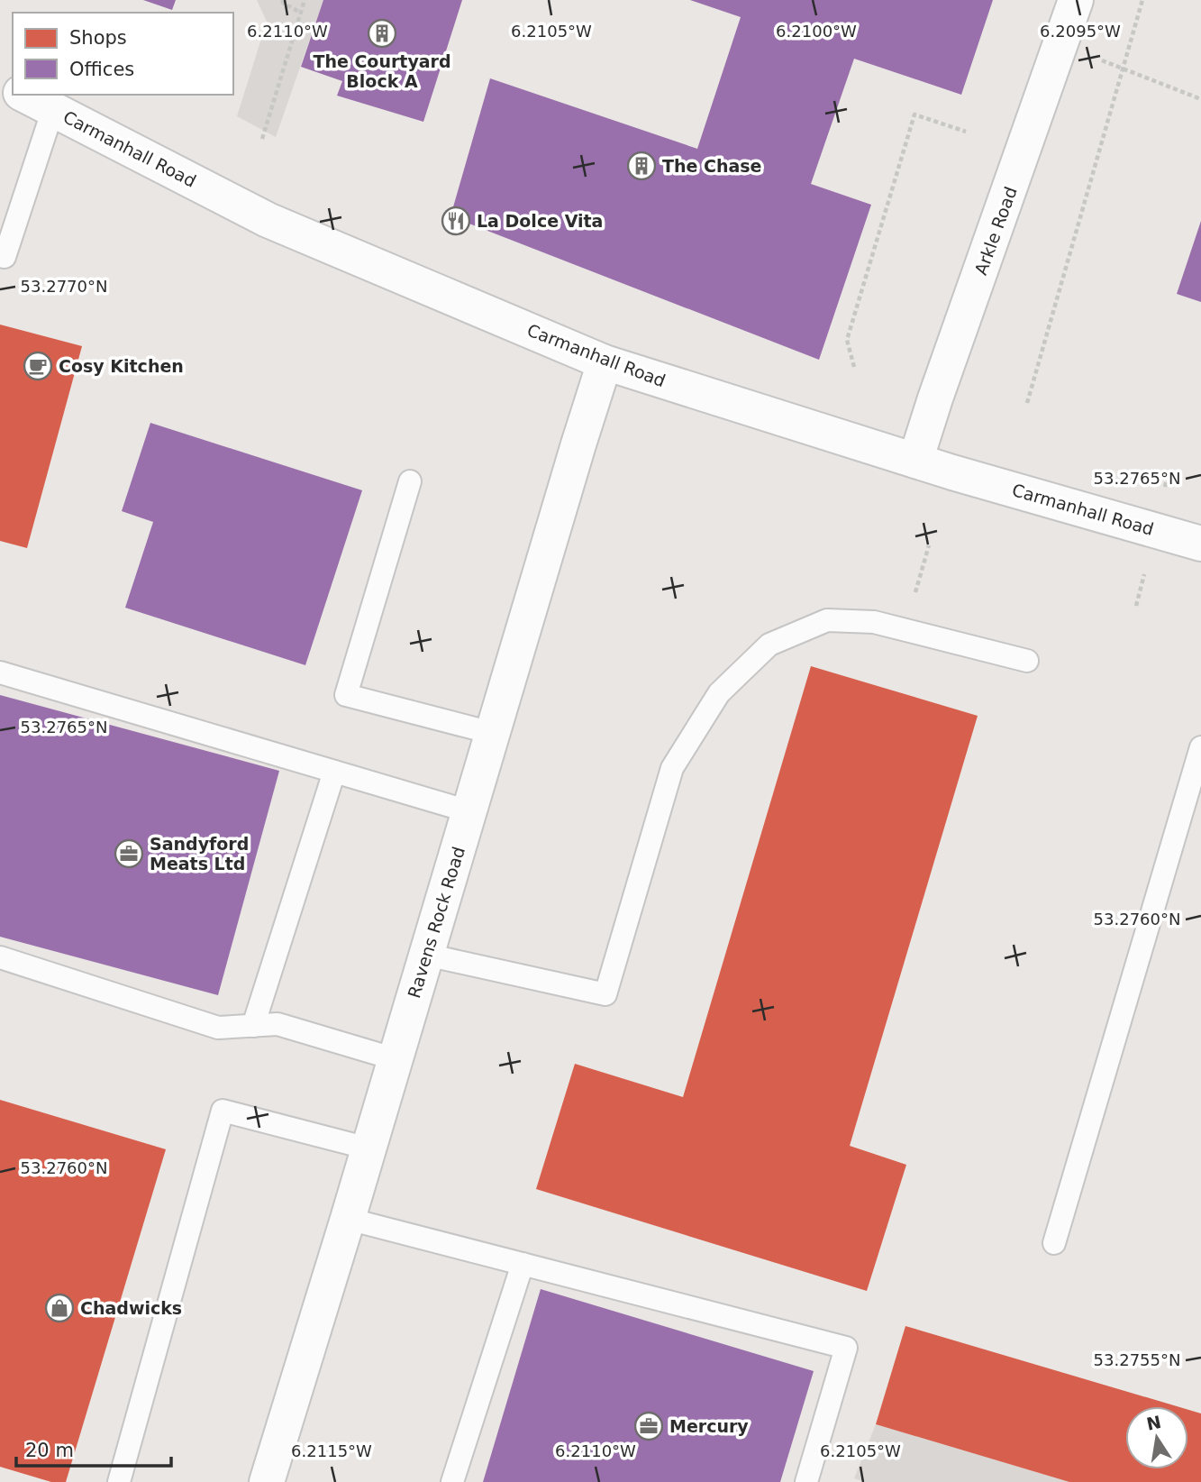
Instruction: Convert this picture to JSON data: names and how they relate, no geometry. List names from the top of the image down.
{
  "streets": {
    "street": ["Carmanhall Road", "Arkle Road", "Ravens Rock Road"]
  },
  "crossings": [
    ["Carmanhall Road", "Arkle Road"],
    ["Carmanhall Road", "Ravens Rock Road"]
  ],
  "places": {
    "building": ["The Courtyard Block A", "The Chase"],
    "restaurant": ["La Dolce Vita"],
    "cafe": ["Cosy Kitchen"],
    "office": ["Sandyford Meats Ltd", "Mercury"],
    "shop": ["Chadwicks"]
  },
  "legend": ["Shops", "Offices"],
  "scale_bar": "20 m",
  "north": "top",
  "coordinates": [
    "6.2110°W",
    "6.2105°W",
    "6.2100°W",
    "6.2095°W",
    "53.2770°N",
    "53.2765°N",
    "53.2760°N",
    "53.2755°N",
    "6.2115°W"
  ]
}
